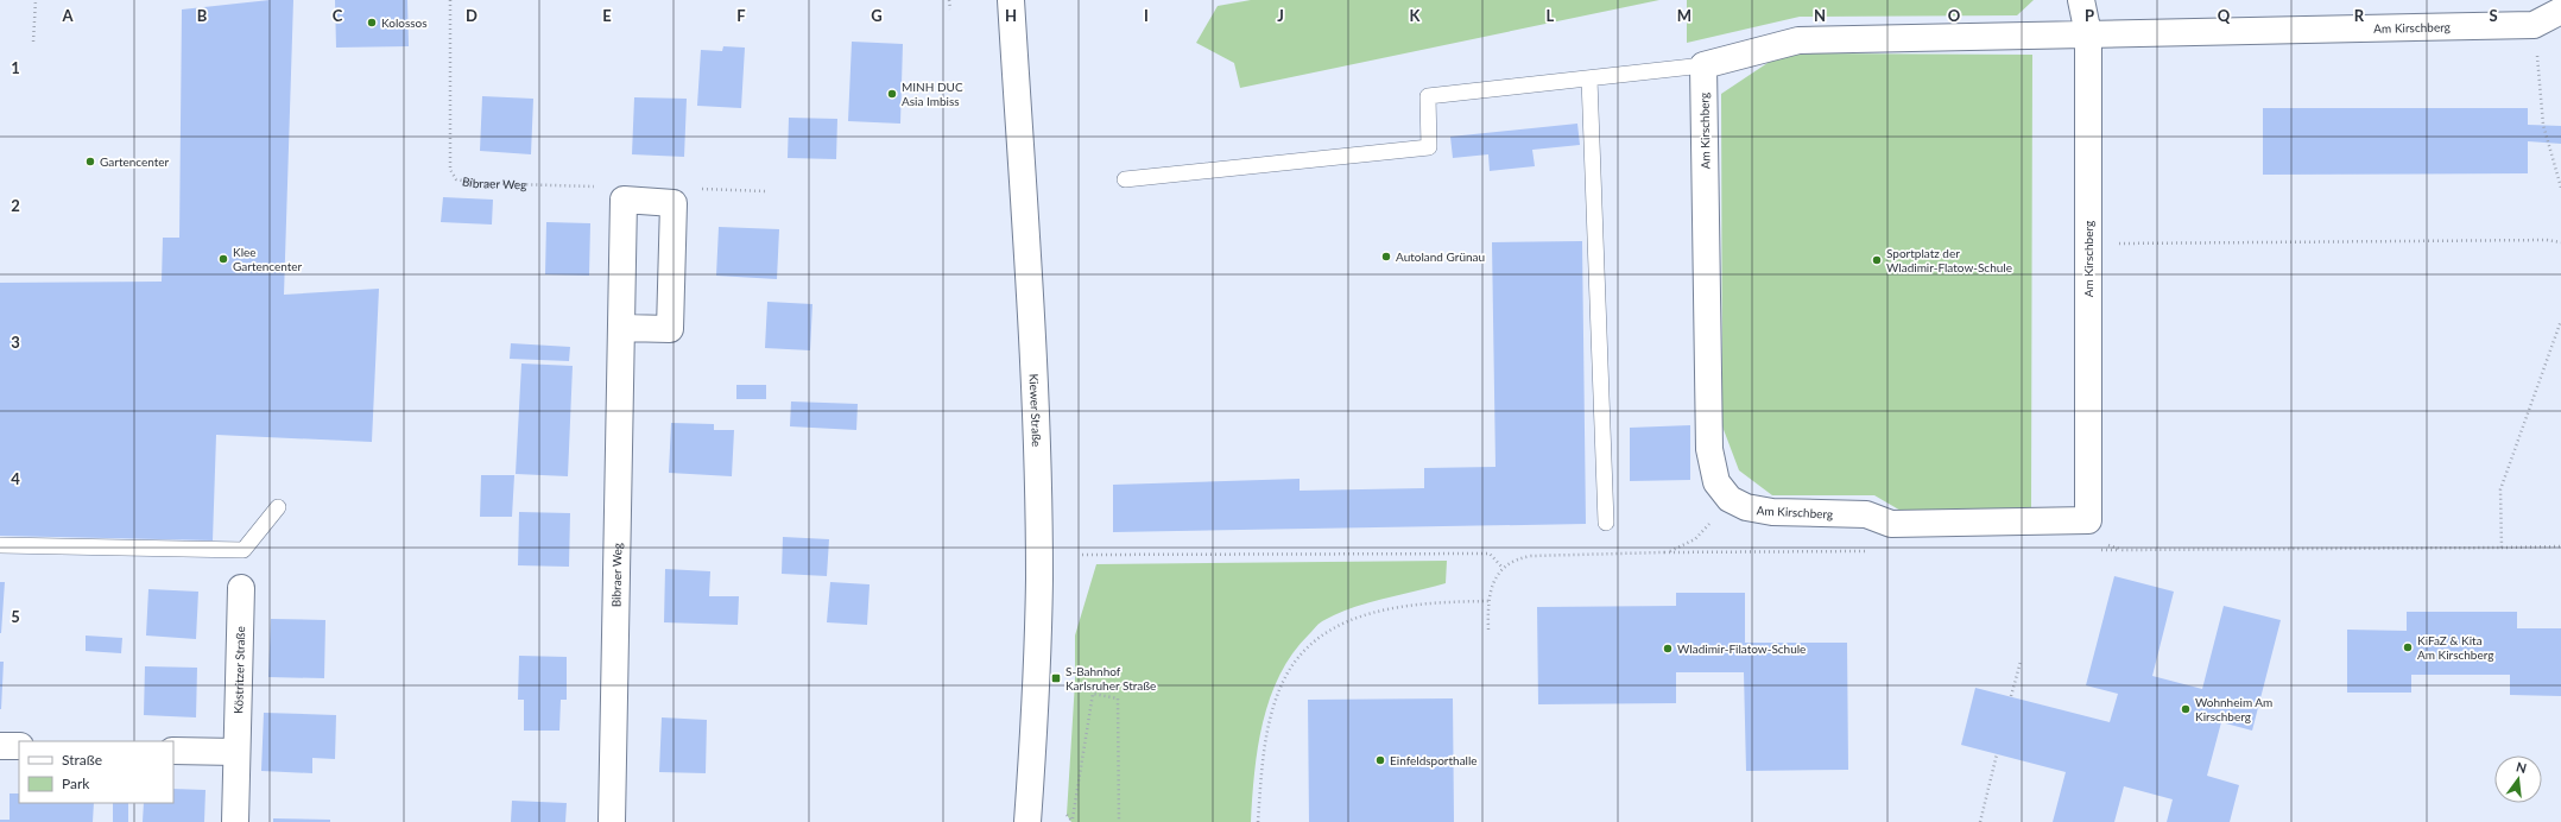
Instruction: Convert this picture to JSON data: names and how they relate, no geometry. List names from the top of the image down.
{
  "streets": {
    "street": [
      "Am Kirschberg",
      "Bibraer Weg",
      "Kiewer Straße",
      "Köstritzer Straße"
    ]
  },
  "places": {
    "other": [
      "Kolossos",
      "MINH DUC Asia Imbiss",
      "Gartencenter",
      "Autoland Grünau",
      "Klee Gartencenter",
      "Sportplatz der Wladimir-Flatow-Schule",
      "KiFaZ & Kita Am Kirschberg",
      "Wladimir-Filatow-Schule",
      "Wohnheim Am Kirschberg",
      "Einfeldsporthalle"
    ],
    "transit": ["S-Bahnhof Karlsruher Straße"]
  },
  "legend": ["Straße", "Park"],
  "north": "top",
  "grid": {
    "columns": [
      "A",
      "B",
      "C",
      "D",
      "E",
      "F",
      "G",
      "H",
      "I",
      "J",
      "K",
      "L",
      "M",
      "N",
      "O",
      "P",
      "Q",
      "R",
      "S"
    ],
    "rows": [
      "1",
      "2",
      "3",
      "4",
      "5"
    ]
  }
}
